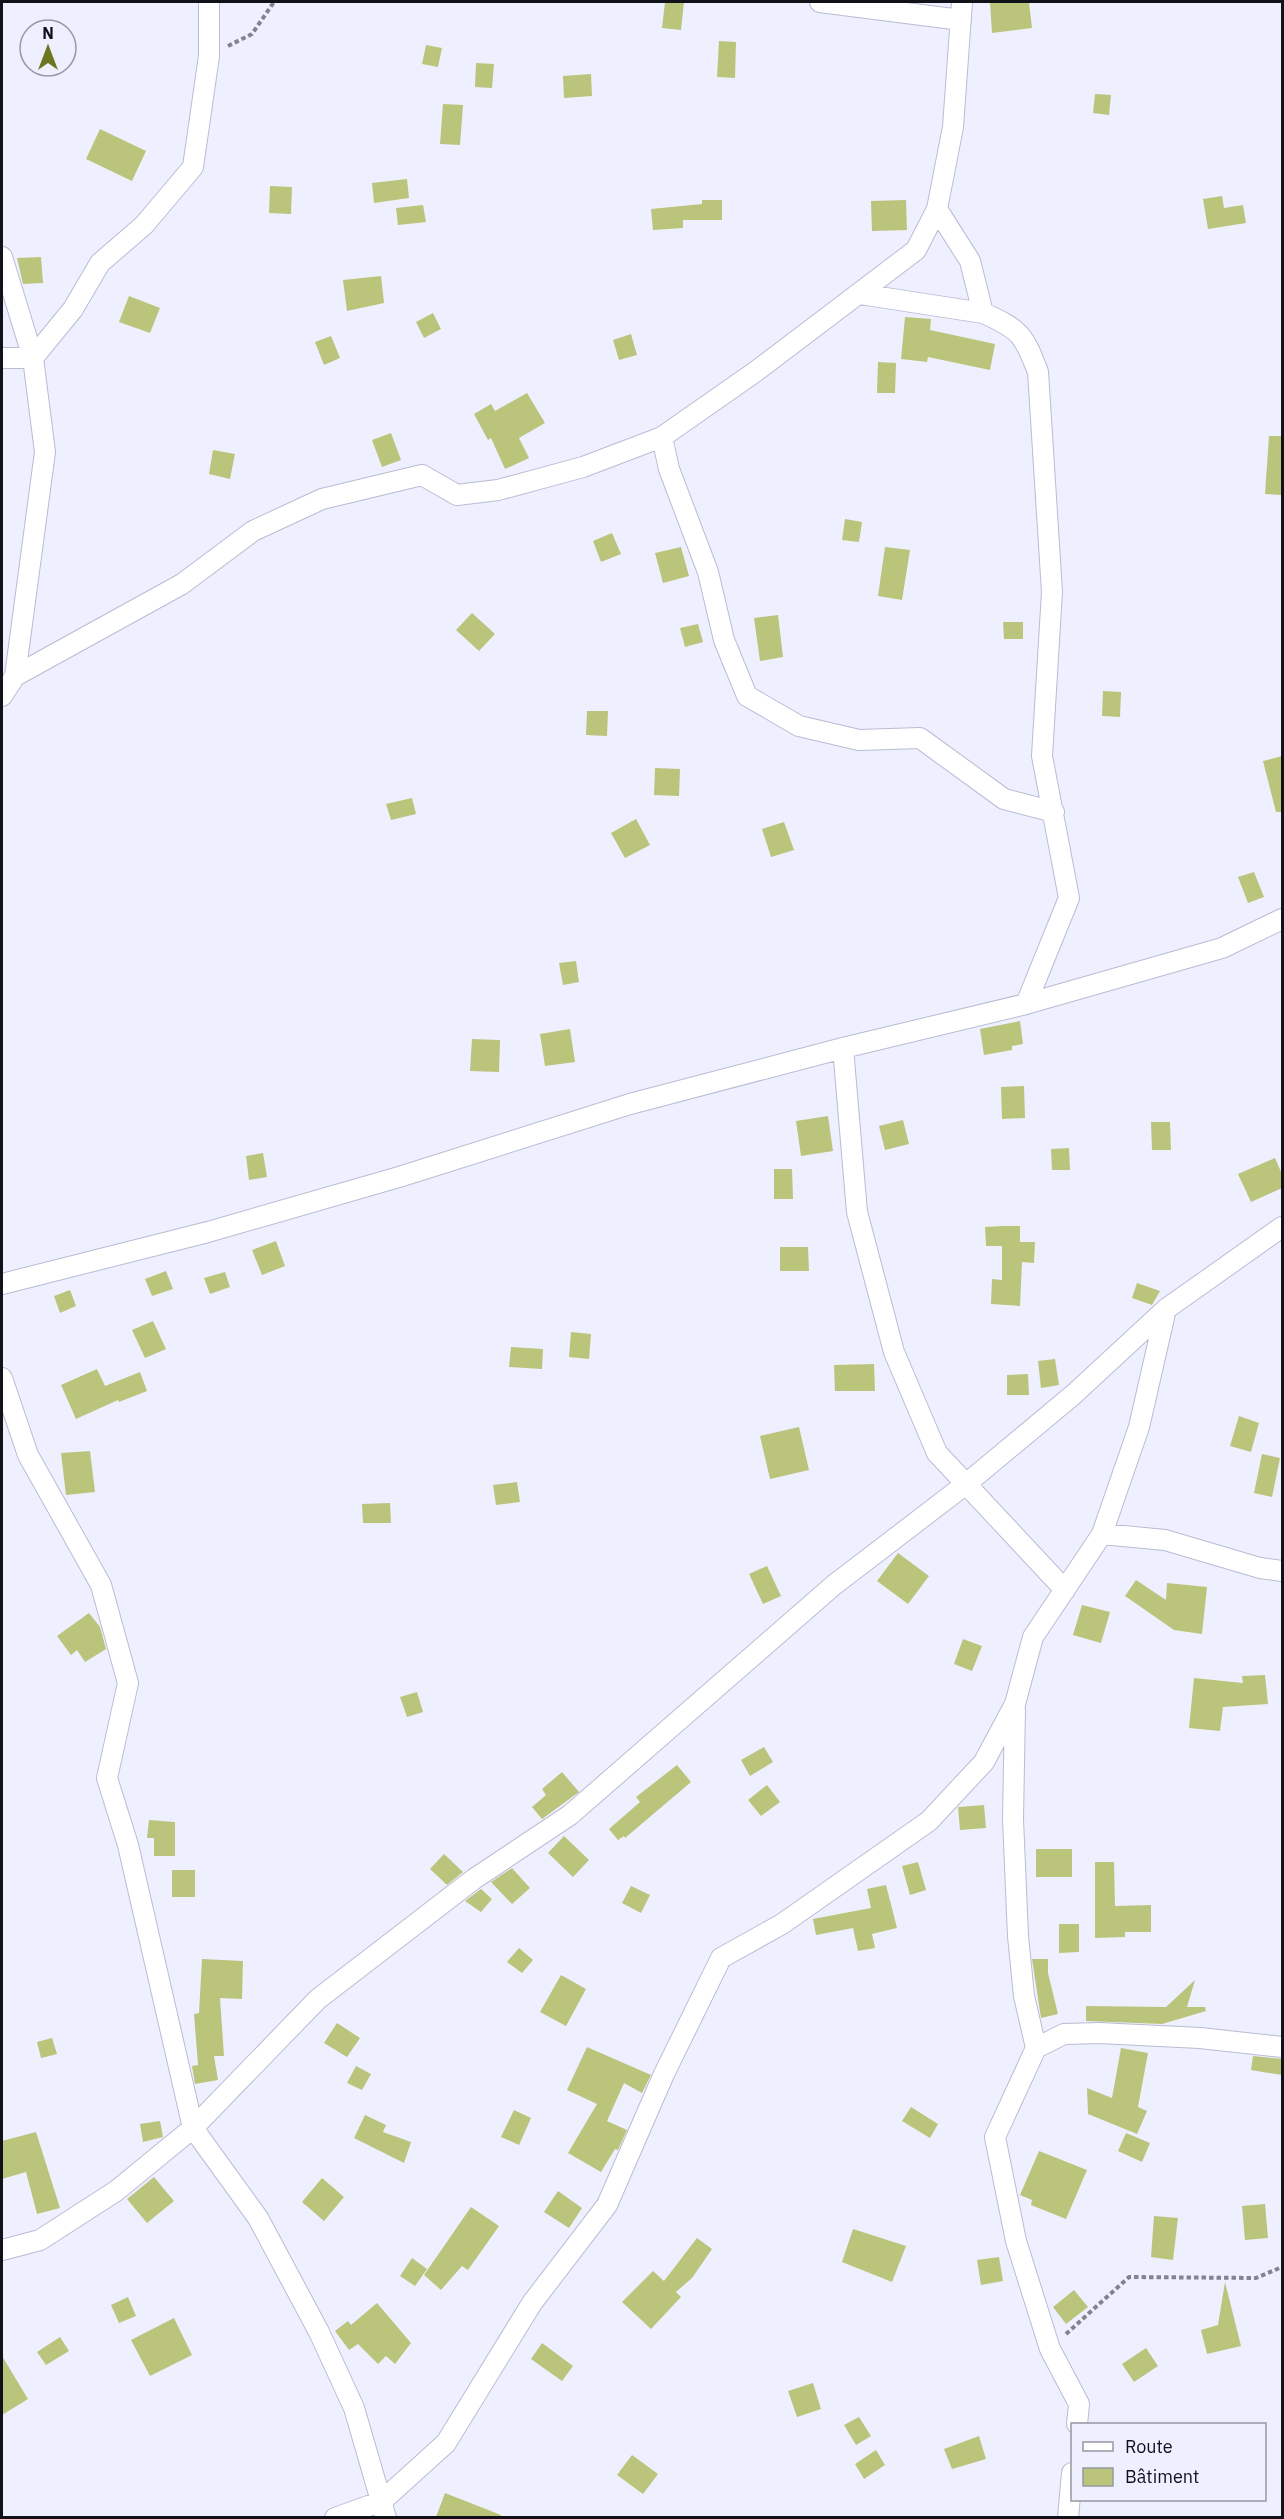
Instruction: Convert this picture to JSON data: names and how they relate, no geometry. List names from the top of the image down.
{
  "legend": ["Route", "Bâtiment"],
  "north": "top"
}
